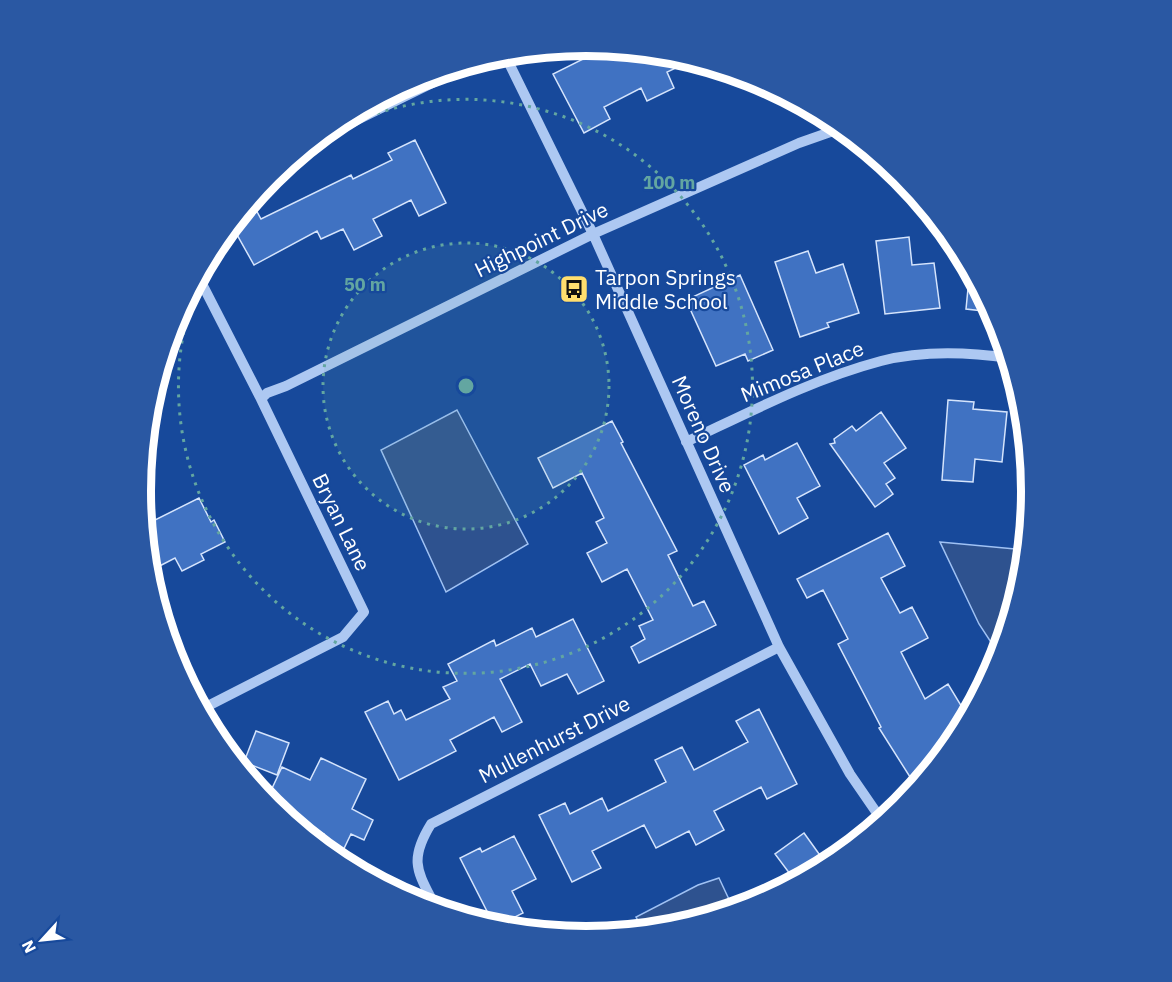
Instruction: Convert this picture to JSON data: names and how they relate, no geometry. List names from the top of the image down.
{
  "streets": {
    "street": [
      "Highpoint Drive",
      "Mimosa Place",
      "Moreno Drive",
      "Bryan Lane",
      "Mullenhurst Drive"
    ]
  },
  "crossings": [
    ["Highpoint Drive", "Moreno Drive"],
    ["Highpoint Drive", "Bryan Lane"],
    ["Mimosa Place", "Moreno Drive"],
    ["Moreno Drive", "Mullenhurst Drive"]
  ],
  "places": {
    "bus stop": ["Tarpon Springs Middle School"]
  },
  "north": "bottom left",
  "rings": ["100 m", "50 m"]
}
